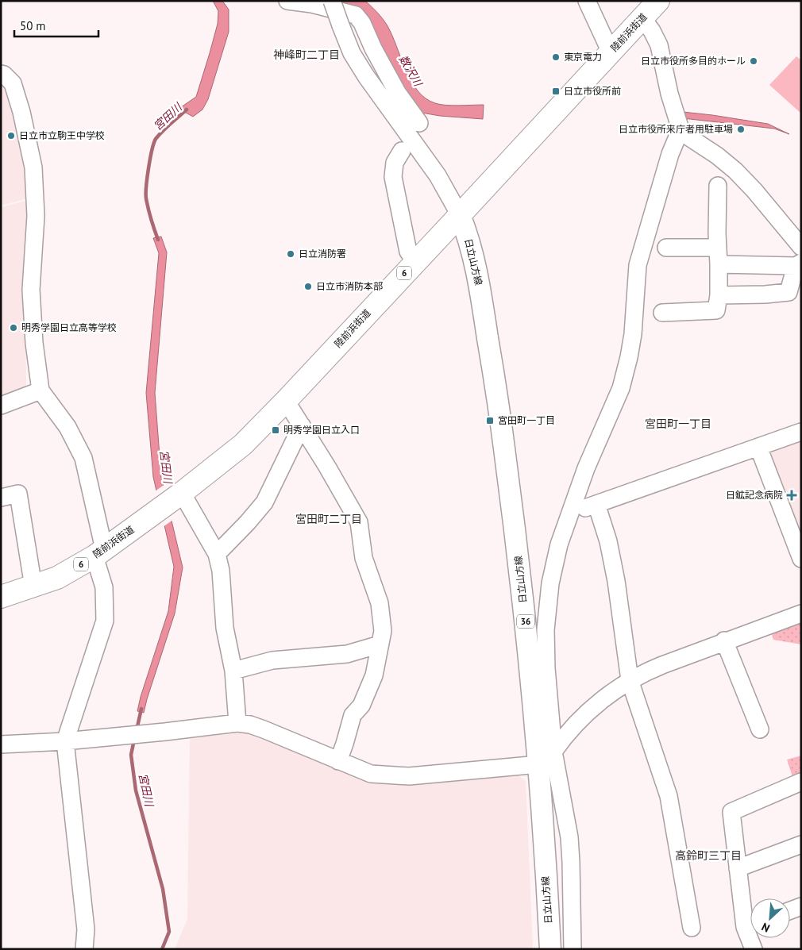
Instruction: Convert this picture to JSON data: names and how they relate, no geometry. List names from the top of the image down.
{
  "streets": {
    "highway": ["陸前浜街道", "6"],
    "main road": ["日立山方線", "36"]
  },
  "crossings": [
    ["陸前浜街道", "日立山方線"]
  ],
  "districts": [
    "神峰町二丁目",
    "宮田町一丁目",
    "宮田町二丁目",
    "高鈴町三丁目"
  ],
  "water": ["数沢川", "宮田川"],
  "places": {
    "other": [
      "東京電力",
      "日立市役所多目的ホール",
      "日立市役所来庁者用駐車場",
      "日立市立駒王中学校",
      "日立消防署",
      "日立市消防本部",
      "明秀学園日立高等学校"
    ],
    "transit": ["日立市役所前", "宮田町一丁目", "明秀学園日立入口"],
    "health": ["日鉱記念病院"]
  },
  "scale_bar": "50 m",
  "north": "bottom left"
}
